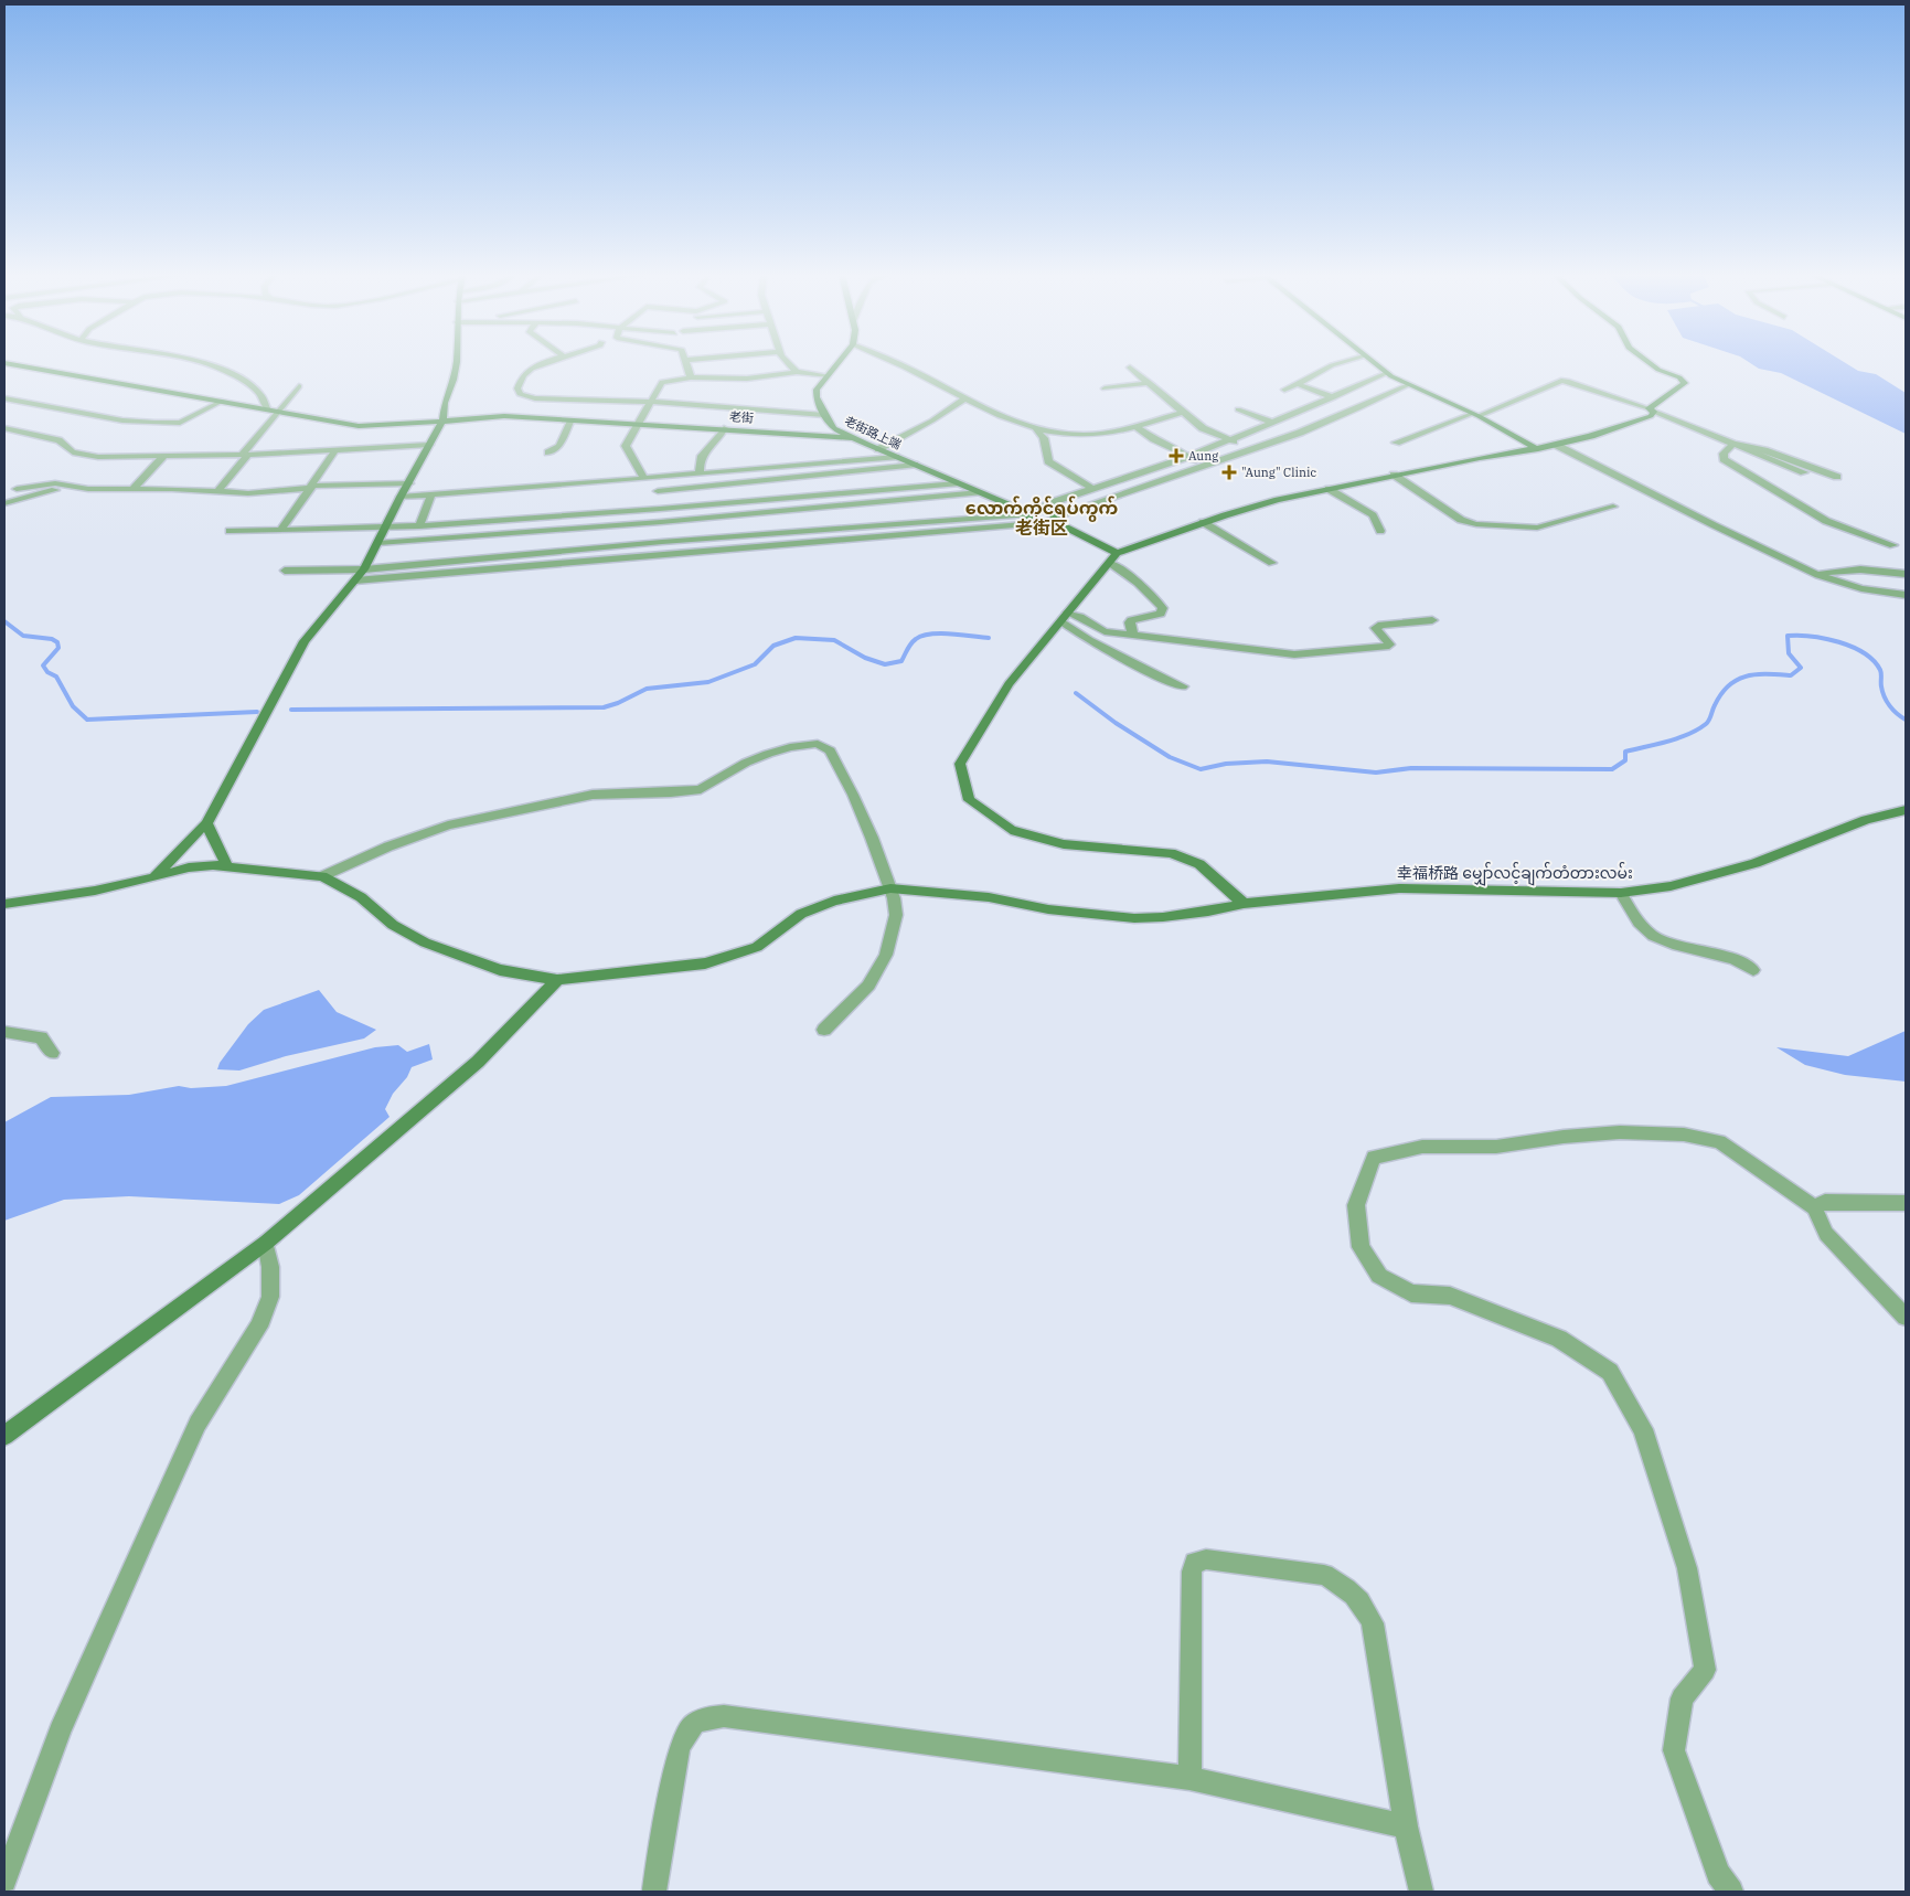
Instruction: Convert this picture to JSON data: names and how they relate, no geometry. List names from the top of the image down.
{
  "streets": {
    "main road": ["老街", "老街路上端", "幸福桥路 မျှော်လင့်ချက်တံတားလမ်း"]
  },
  "crossings": [
    ["老街", "老街路上端"]
  ],
  "districts": ["လောက်ကိုင်ရပ်ကွက် 老街区"],
  "places": {
    "health": ["Aung", "\"Aung\" Clinic"]
  }
}
